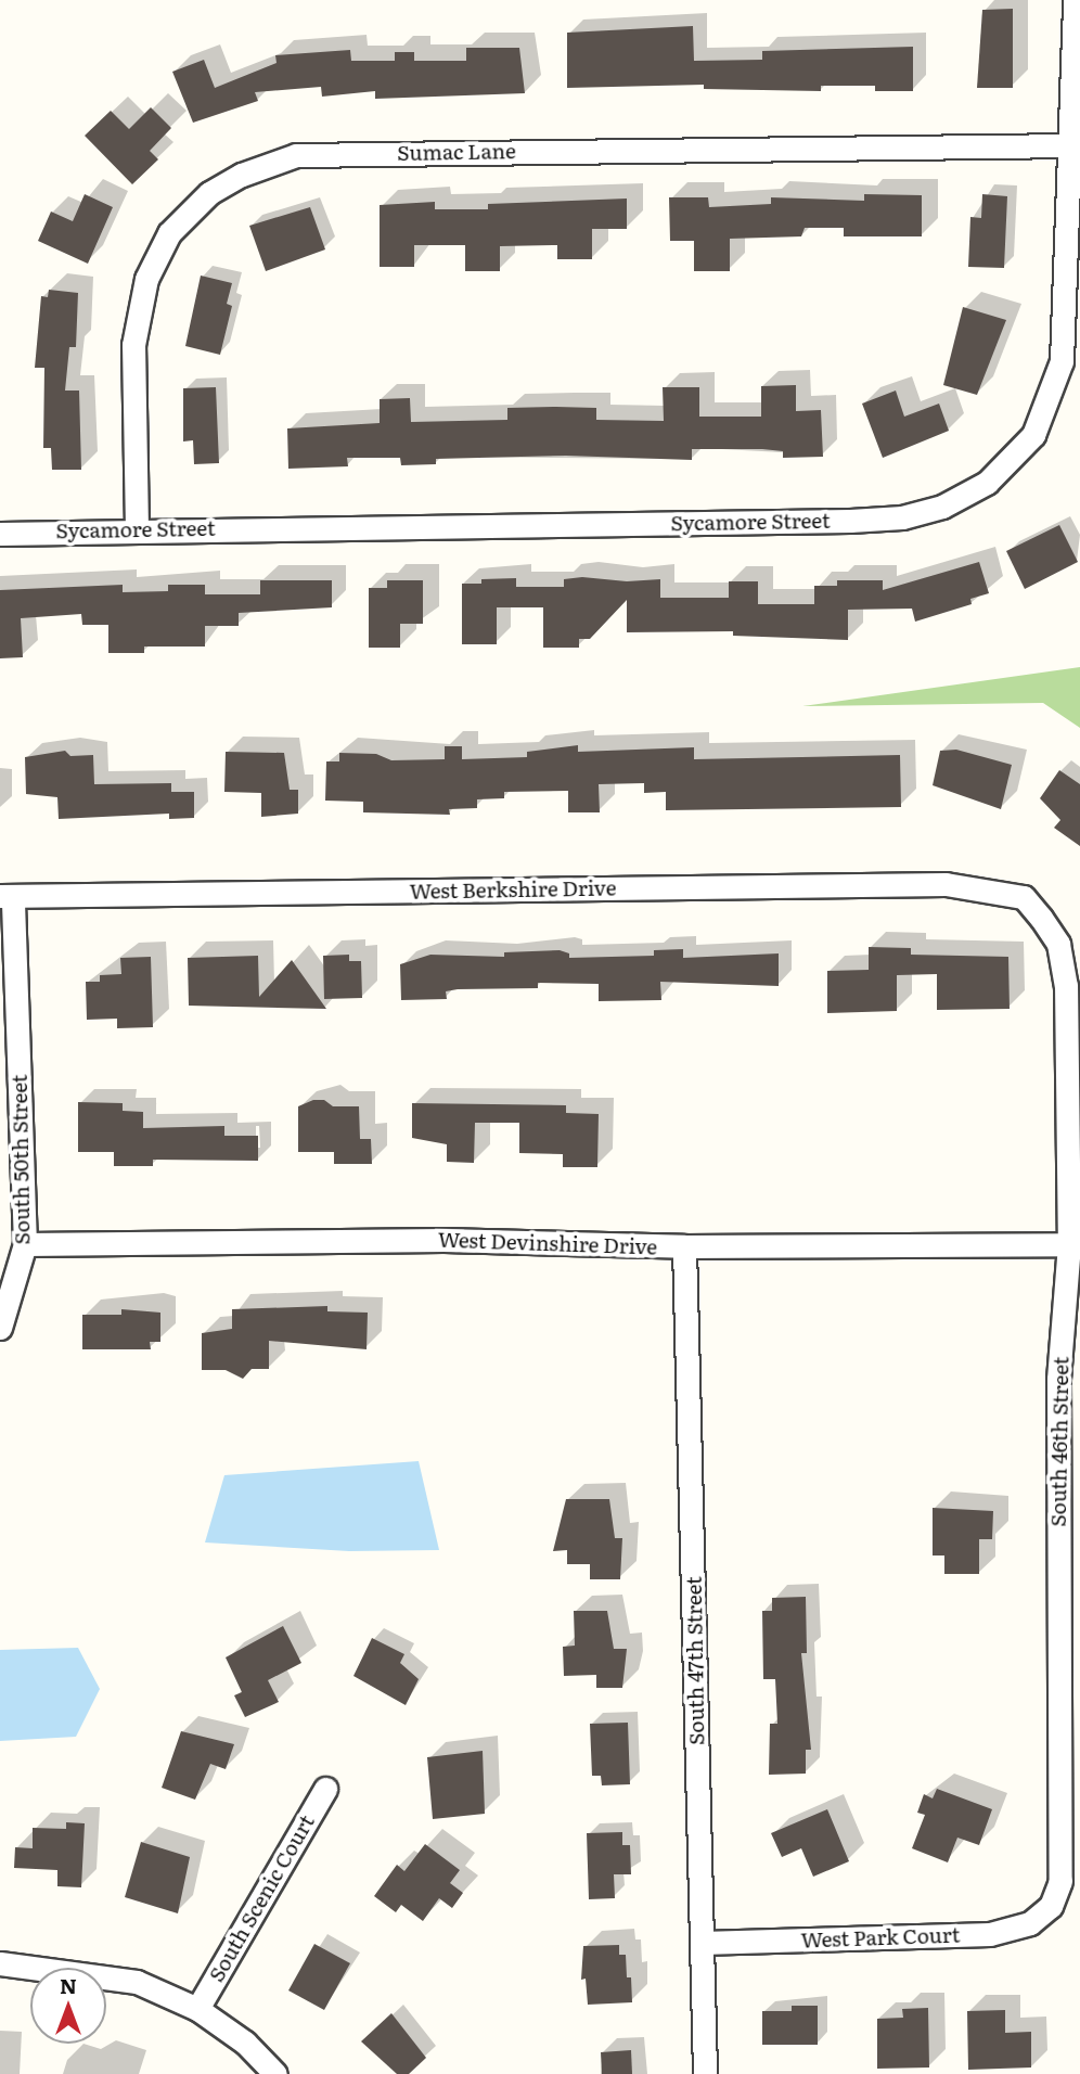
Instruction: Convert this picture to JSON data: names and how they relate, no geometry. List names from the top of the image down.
{
  "streets": {
    "street": [
      "Sumac Lane",
      "Sycamore Street",
      "West Berkshire Drive",
      "South 50th Street",
      "West Devinshire Drive",
      "South 46th Street",
      "South 47th Street",
      "South Scenic Court",
      "West Park Court"
    ]
  },
  "crossings": [
    ["Sumac Lane", "Sycamore Street"],
    ["West Berkshire Drive", "South 50th Street"],
    ["West Berkshire Drive", "South 46th Street"],
    ["South 50th Street", "West Devinshire Drive"],
    ["West Devinshire Drive", "South 46th Street"],
    ["West Devinshire Drive", "South 47th Street"],
    ["South 46th Street", "West Park Court"],
    ["South 47th Street", "West Park Court"]
  ],
  "north": "top"
}
